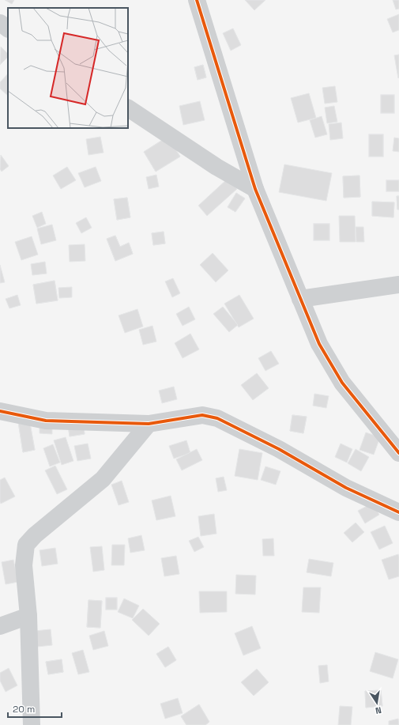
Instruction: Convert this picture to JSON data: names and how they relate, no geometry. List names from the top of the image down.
{
  "scale_bar": "20 m",
  "north": "bottom"
}
